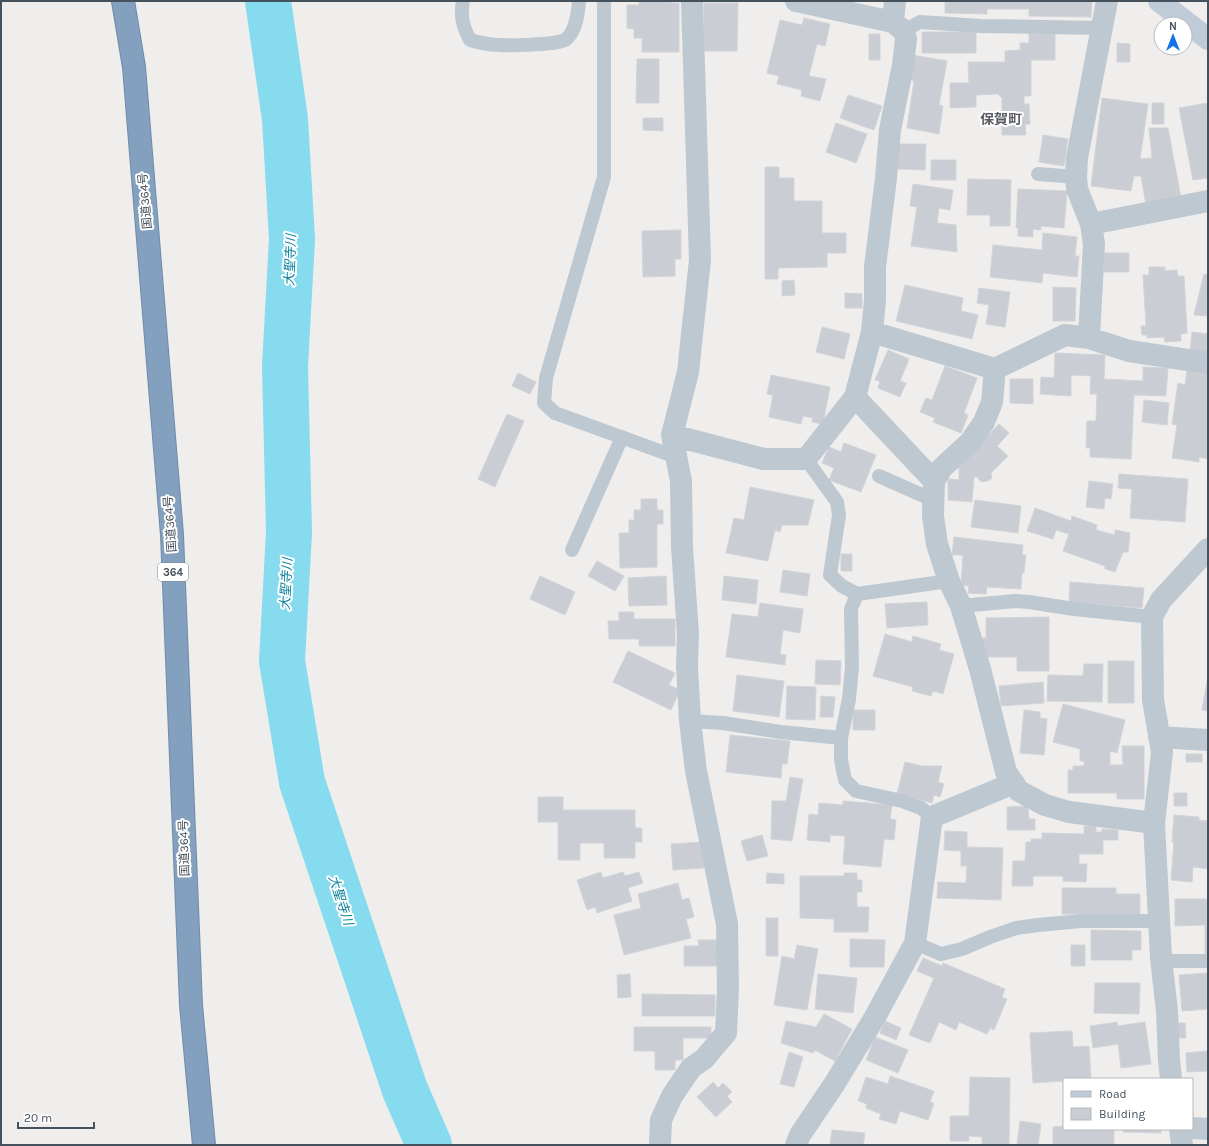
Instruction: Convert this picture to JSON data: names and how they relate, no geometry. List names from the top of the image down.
{
  "streets": {
    "highway": ["国道364号", "364"]
  },
  "districts": ["保賀町"],
  "water": ["大聖寺川"],
  "legend": ["Road", "Building"],
  "scale_bar": "20 m",
  "north": "top"
}
